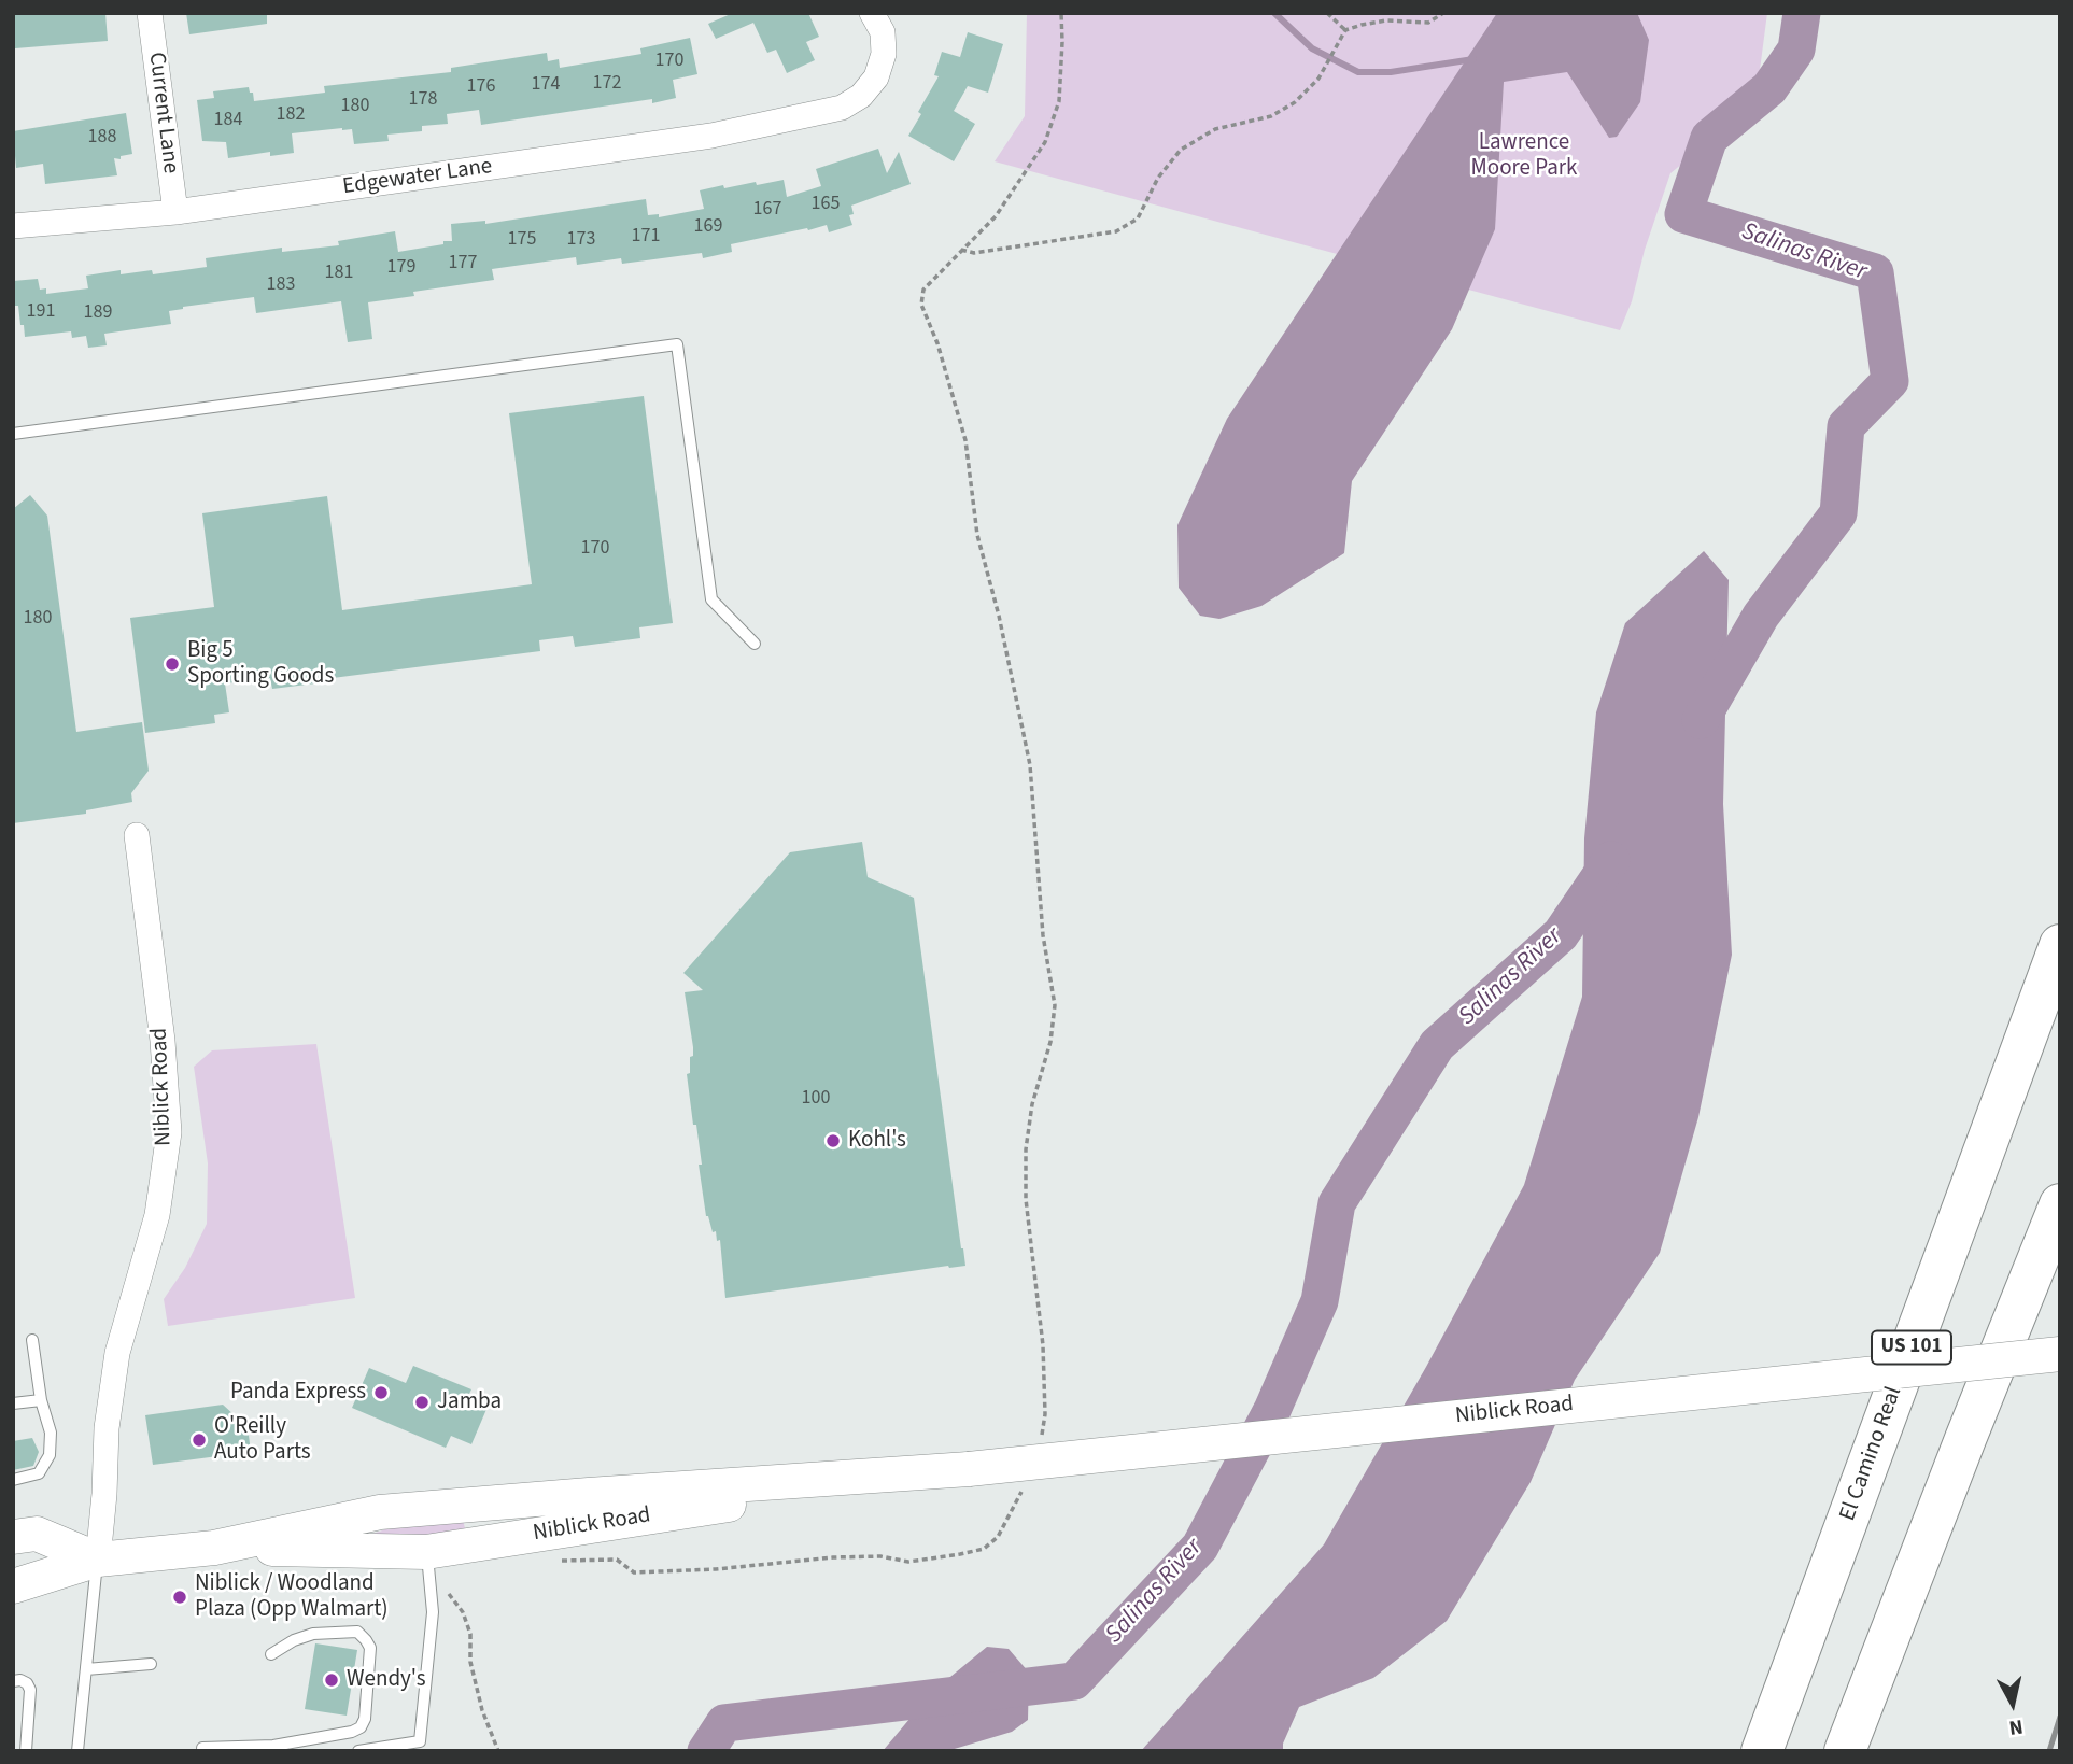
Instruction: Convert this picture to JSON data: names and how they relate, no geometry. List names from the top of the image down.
{
  "streets": {
    "highway": ["US 101", "El Camino Real"],
    "main road": ["Niblick Road"],
    "street": ["Current Lane", "Edgewater Lane"]
  },
  "crossings": [
    ["Current Lane", "Edgewater Lane"]
  ],
  "water": ["Salinas River"],
  "parks": ["Lawrence Moore Park"],
  "places": [
    "Big 5 Sporting Goods",
    "Kohl's",
    "Panda Express",
    "Jamba",
    "O'Reilly Auto Parts",
    "Niblick / Woodland Plaza (Opp Walmart)",
    "Wendy's"
  ],
  "house_numbers": [
    "170",
    "172",
    "174",
    "176",
    "178",
    "180",
    "182",
    "184",
    "188",
    "165",
    "167",
    "169",
    "171",
    "175",
    "173",
    "177",
    "179",
    "181",
    "183",
    "191",
    "189",
    "170",
    "180",
    "100"
  ],
  "north": "bottom"
}
